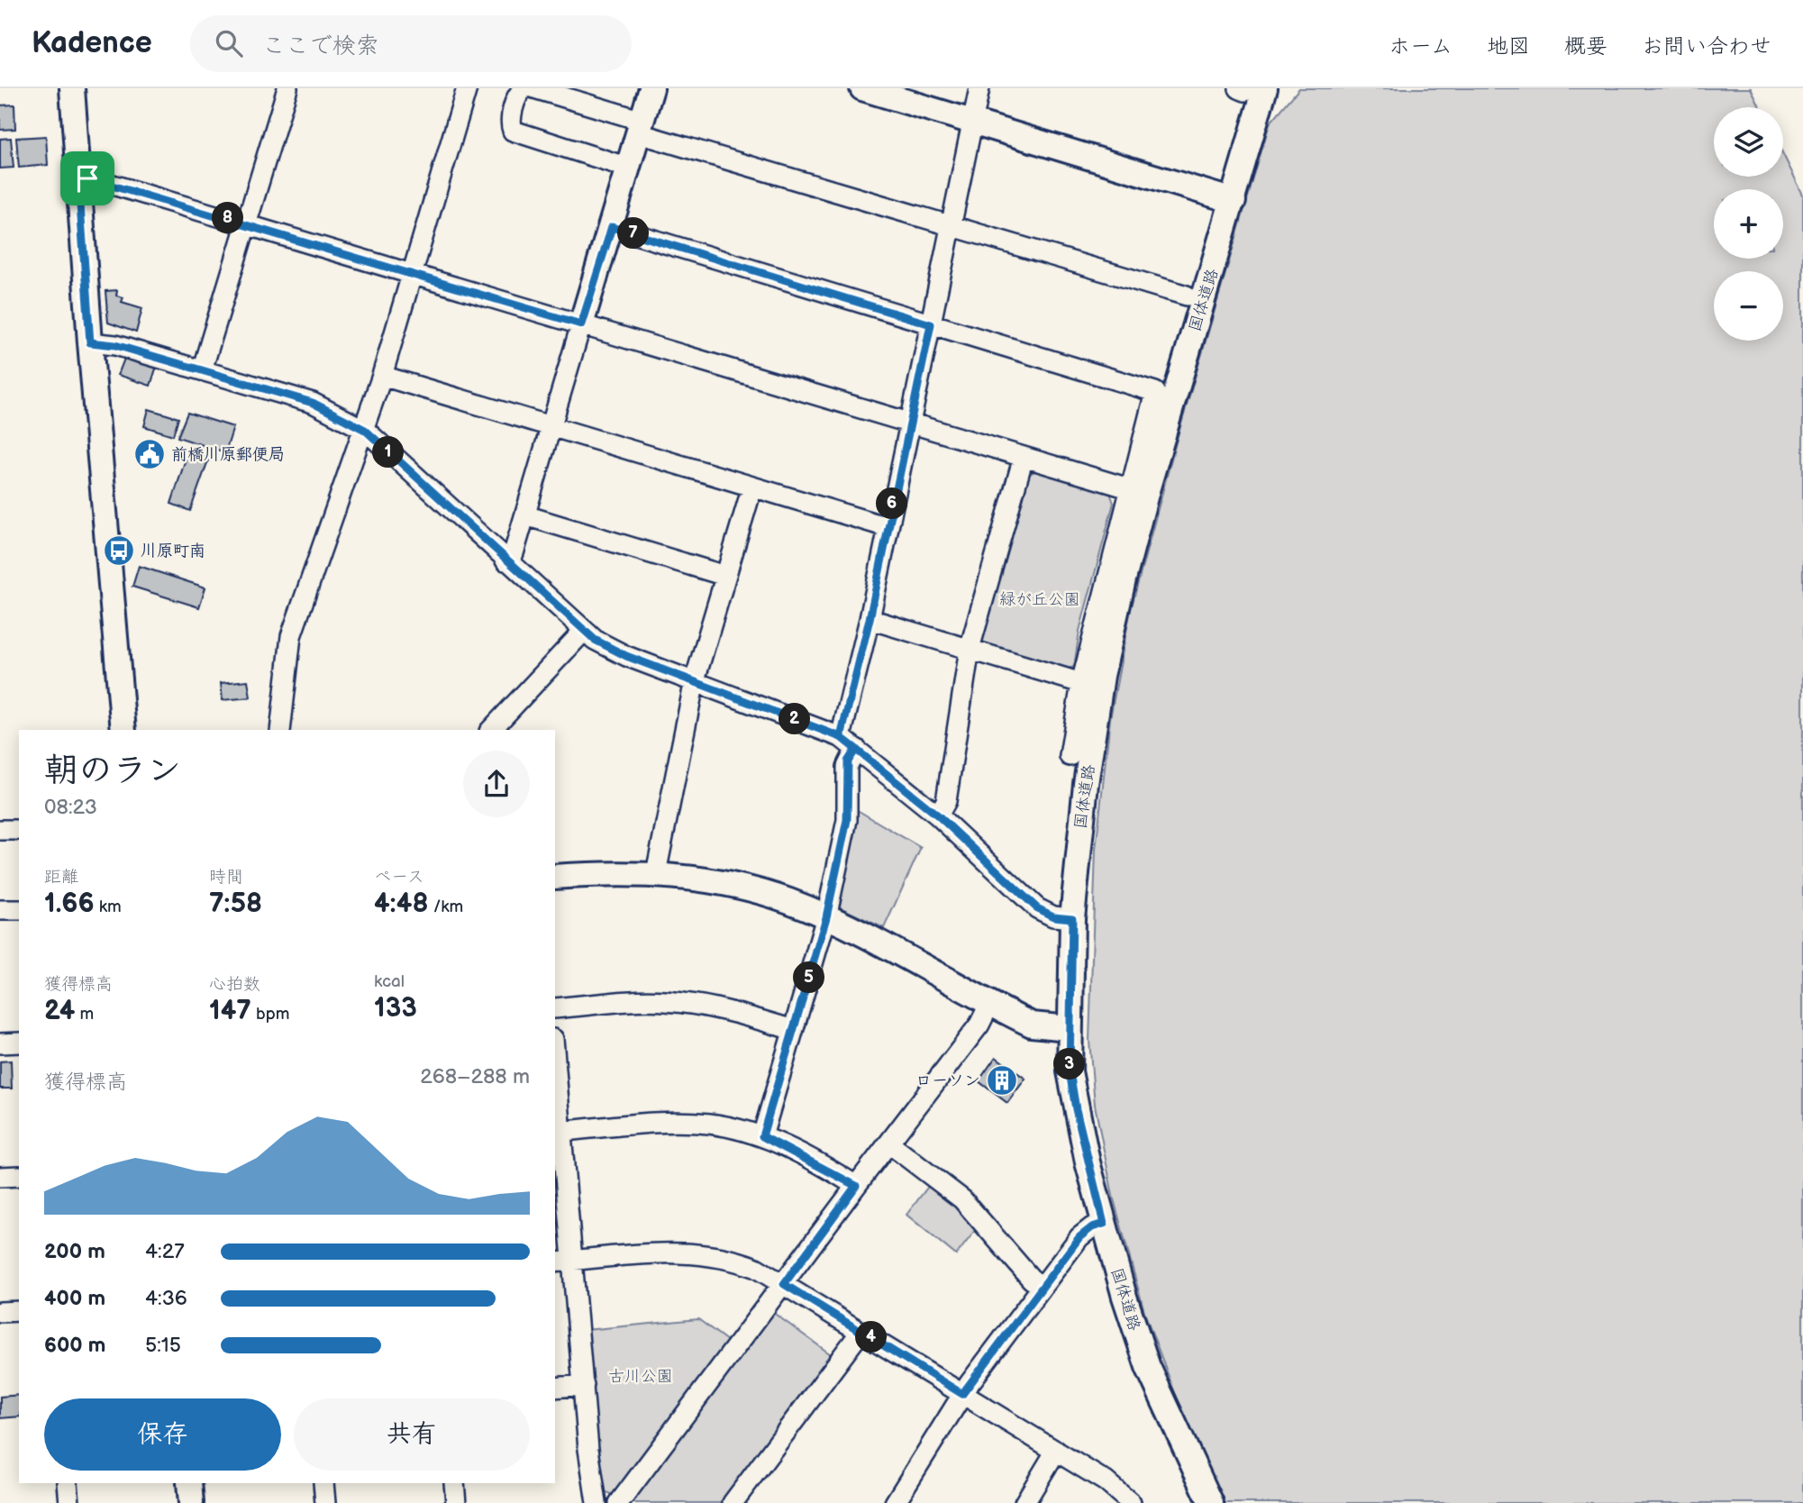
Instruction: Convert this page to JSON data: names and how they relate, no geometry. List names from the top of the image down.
{
  "streets": {
    "street": ["国体道路"]
  },
  "parks": ["緑が丘公園", "古川公園"],
  "places": {
    "public building": ["前橋川原郵便局"],
    "bus stop": ["川原町南"],
    "building": ["ローソン"]
  },
  "page": {
    "header": "Kadence",
    "search": "ここで検索",
    "nav": [
      "ホーム",
      "地図",
      "概要",
      "お問い合わせ"
    ],
    "map_buttons": ["+", "−"],
    "pins": [
      "8",
      "7",
      "1",
      "6",
      "2",
      "5",
      "3",
      "4"
    ],
    "heading": ["朝のラン", "08:23"],
    "stats": [
      ["距離", "1.66 km"],
      ["時間", "7:58"],
      ["ペース", "4:48 /km"],
      ["獲得標高", "24 m"],
      ["心拍数", "147 bpm"],
      ["kcal", "133"]
    ],
    "chart": ["獲得標高", "268–288 m"],
    "list": [
      {
        "name": "200 m",
        "note": "4:27"
      },
      {
        "name": "400 m",
        "note": "4:36"
      },
      {
        "name": "600 m",
        "note": "5:15"
      }
    ],
    "buttons": ["保存", "共有"]
  }
}
